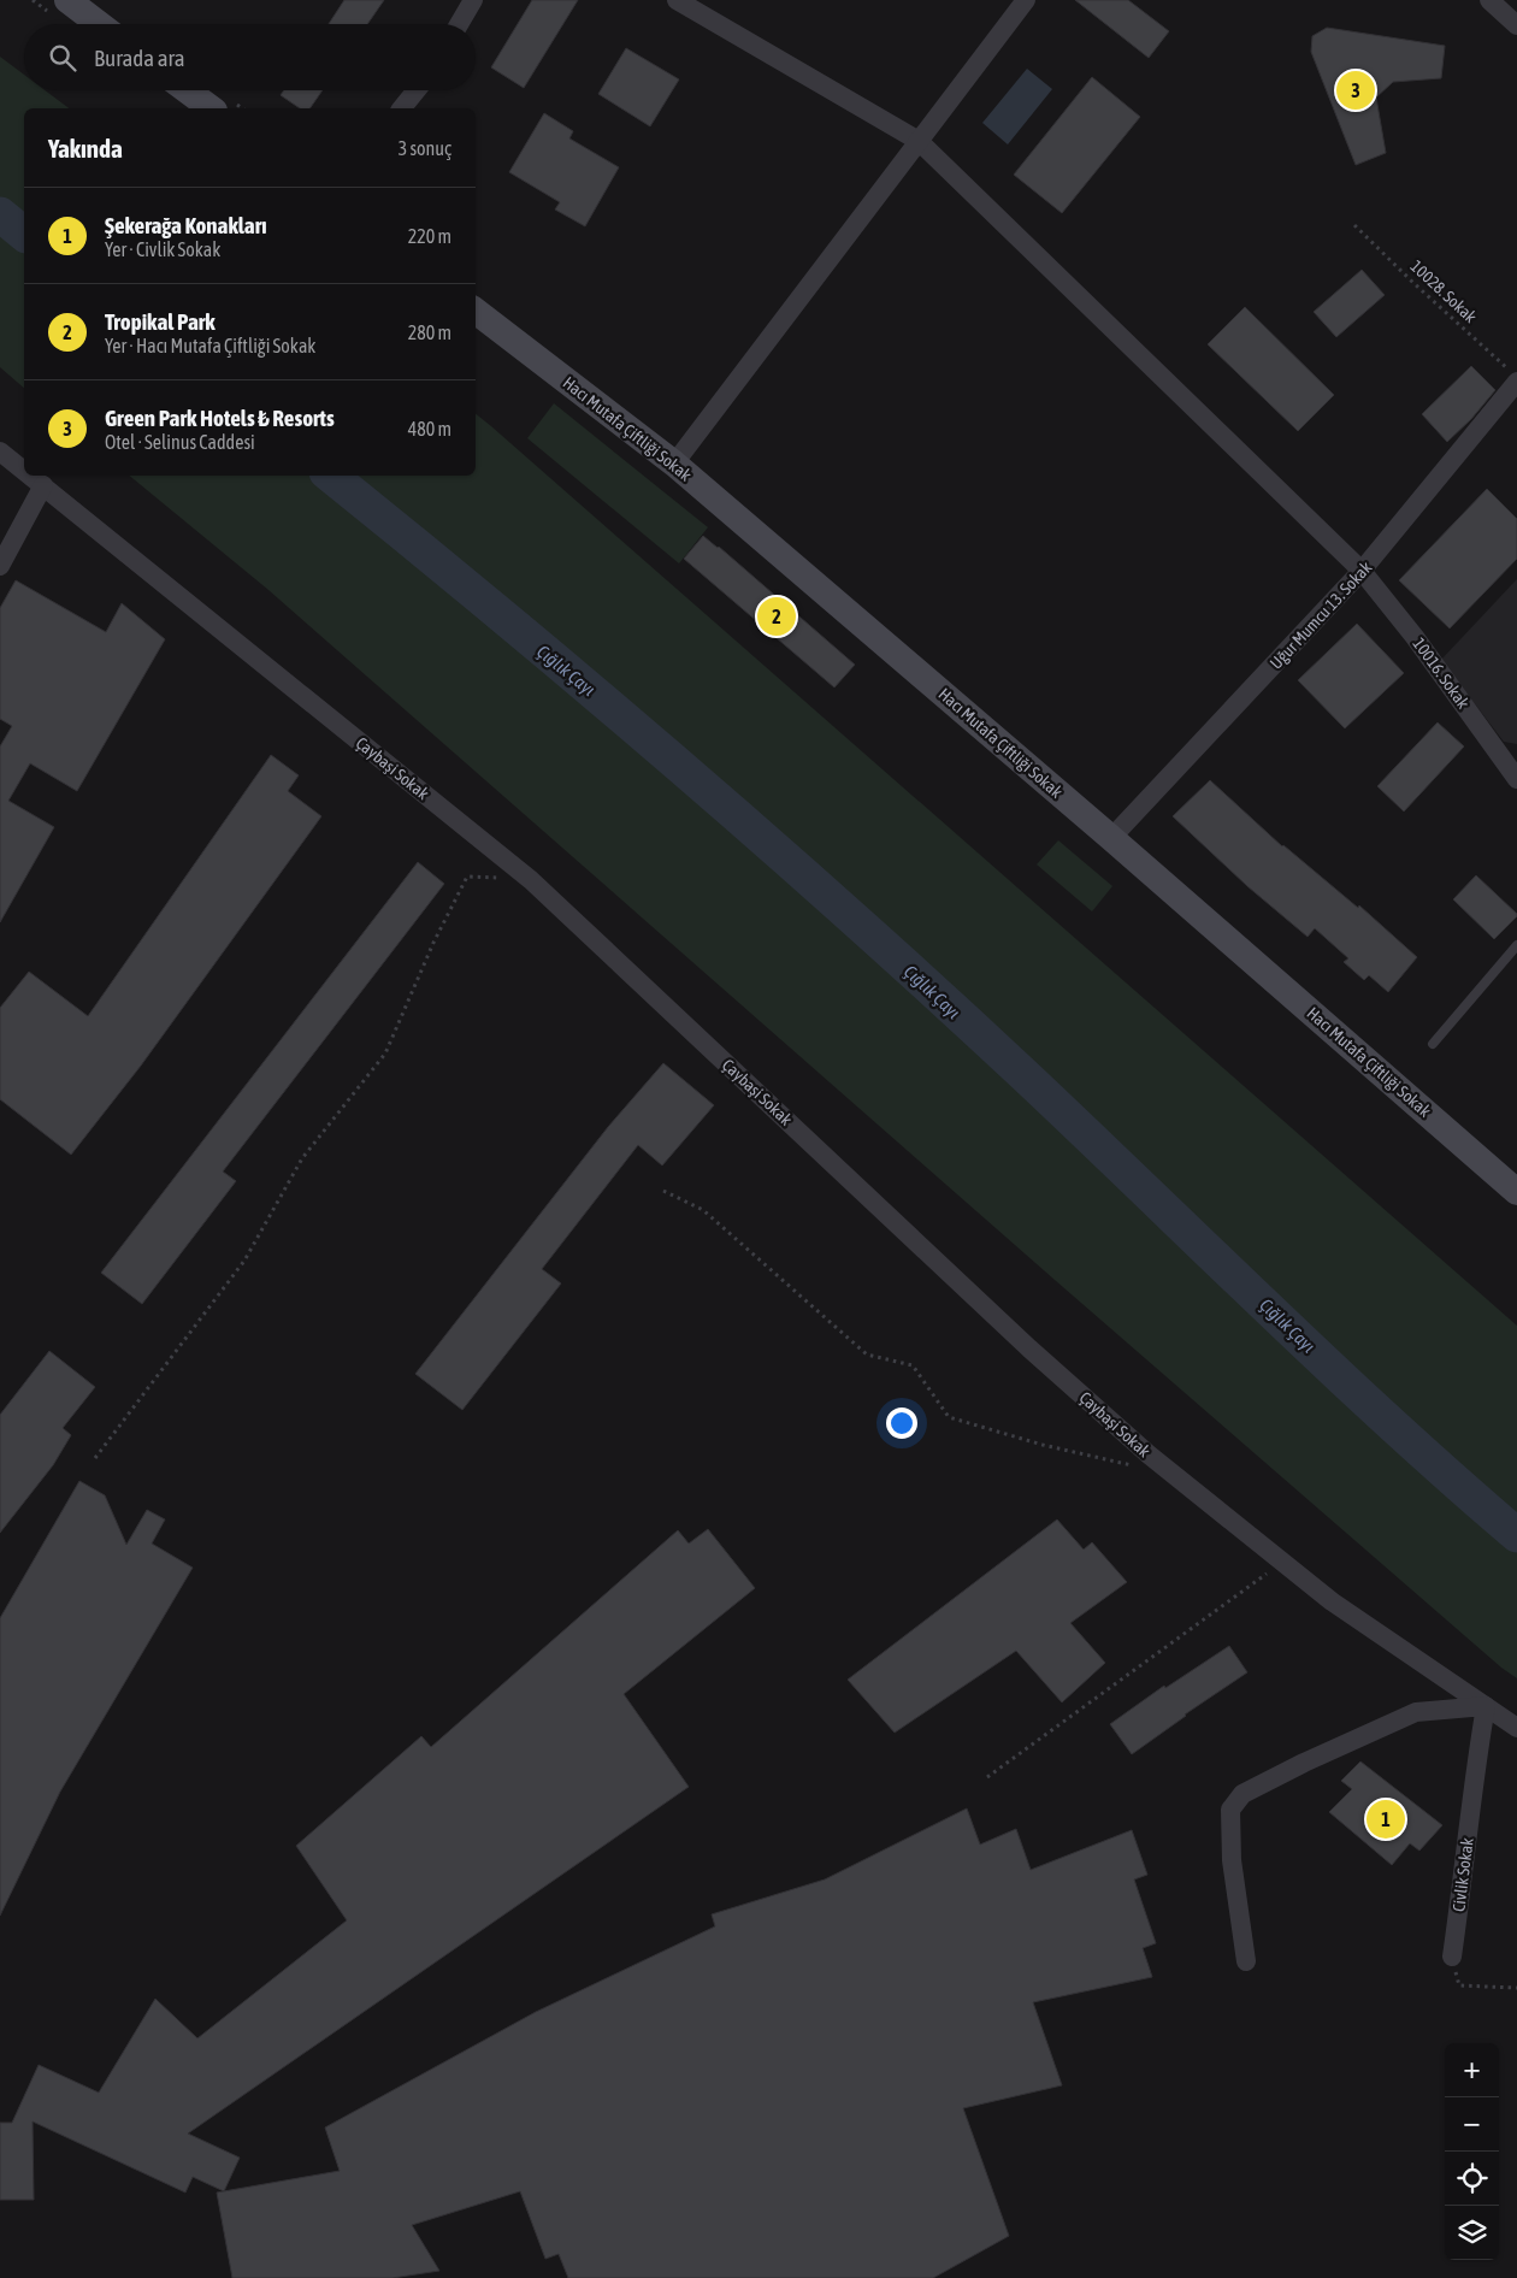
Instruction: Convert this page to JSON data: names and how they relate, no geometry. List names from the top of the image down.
{
  "streets": {
    "street": [
      "Hacı Mutafa Çiftliği Sokak",
      "Uğur Mumcu 13. Sokak",
      "10016. Sokak",
      "Çaybaşi Sokak",
      "Civlik Sokak"
    ],
    "path": ["10028. Sokak"]
  },
  "crossings": [
    ["10028. Sokak", "Uğur Mumcu 13. Sokak"],
    ["Hacı Mutafa Çiftliği Sokak", "Uğur Mumcu 13. Sokak"],
    ["Uğur Mumcu 13. Sokak", "10016. Sokak"],
    ["Çaybaşi Sokak", "Civlik Sokak"]
  ],
  "water": ["Çığlık Çayı"],
  "page": {
    "search": "Burada ara",
    "pins": ["3", "2", "1"],
    "heading": ["Yakında", "3 sonuç"],
    "list": [
      {
        "mark": "1",
        "name": "Şekerağa Konakları",
        "note": "Yer · Civlik Sokak",
        "value": "220 m"
      },
      {
        "mark": "2",
        "name": "Tropikal Park",
        "note": "Yer · Hacı Mutafa Çiftliği Sokak",
        "value": "280 m"
      },
      {
        "mark": "3",
        "name": "Green Park Hotels ₺ Resorts",
        "note": "Otel · Selinus Caddesi",
        "value": "480 m"
      }
    ],
    "map_buttons": ["+", "−"]
  }
}
